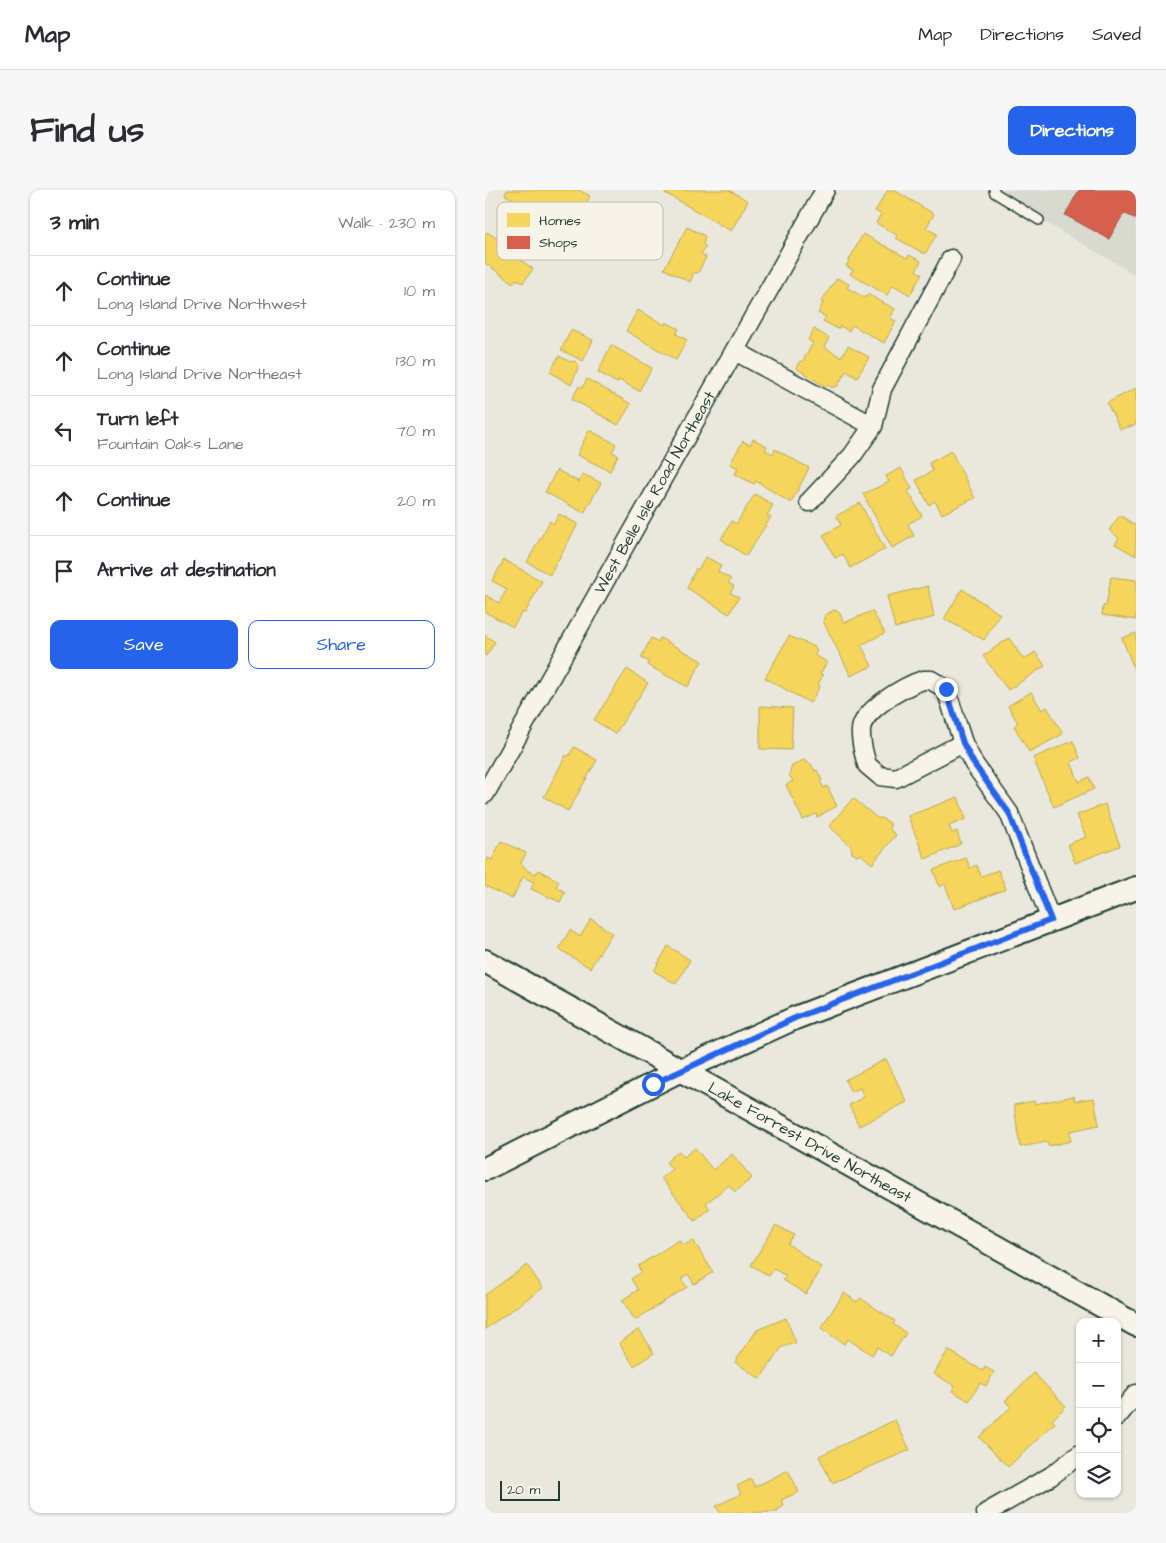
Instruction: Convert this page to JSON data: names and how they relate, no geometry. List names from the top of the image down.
{
  "streets": {
    "street": ["West Belle Isle Road Northeast", "Lake Forrest Drive Northeast"]
  },
  "legend": ["Homes", "Shops"],
  "scale_bar": "20 m",
  "page": {
    "header": "Map",
    "nav": ["Map", "Directions", "Saved"],
    "title": "Find us",
    "buttons": [
      "Directions",
      ["Save", "Share"]
    ],
    "heading": ["3 min", "Walk · 230 m"],
    "list": [
      ["Continue", "Long Island Drive Northwest", "10 m"],
      ["Continue", "Long Island Drive Northeast", "130 m"],
      ["Turn left", "Fountain Oaks Lane", "70 m"],
      ["Continue", "20 m"],
      "Arrive at destination"
    ],
    "map_buttons": ["+", "−"],
    "scale": "20 m"
  }
}
